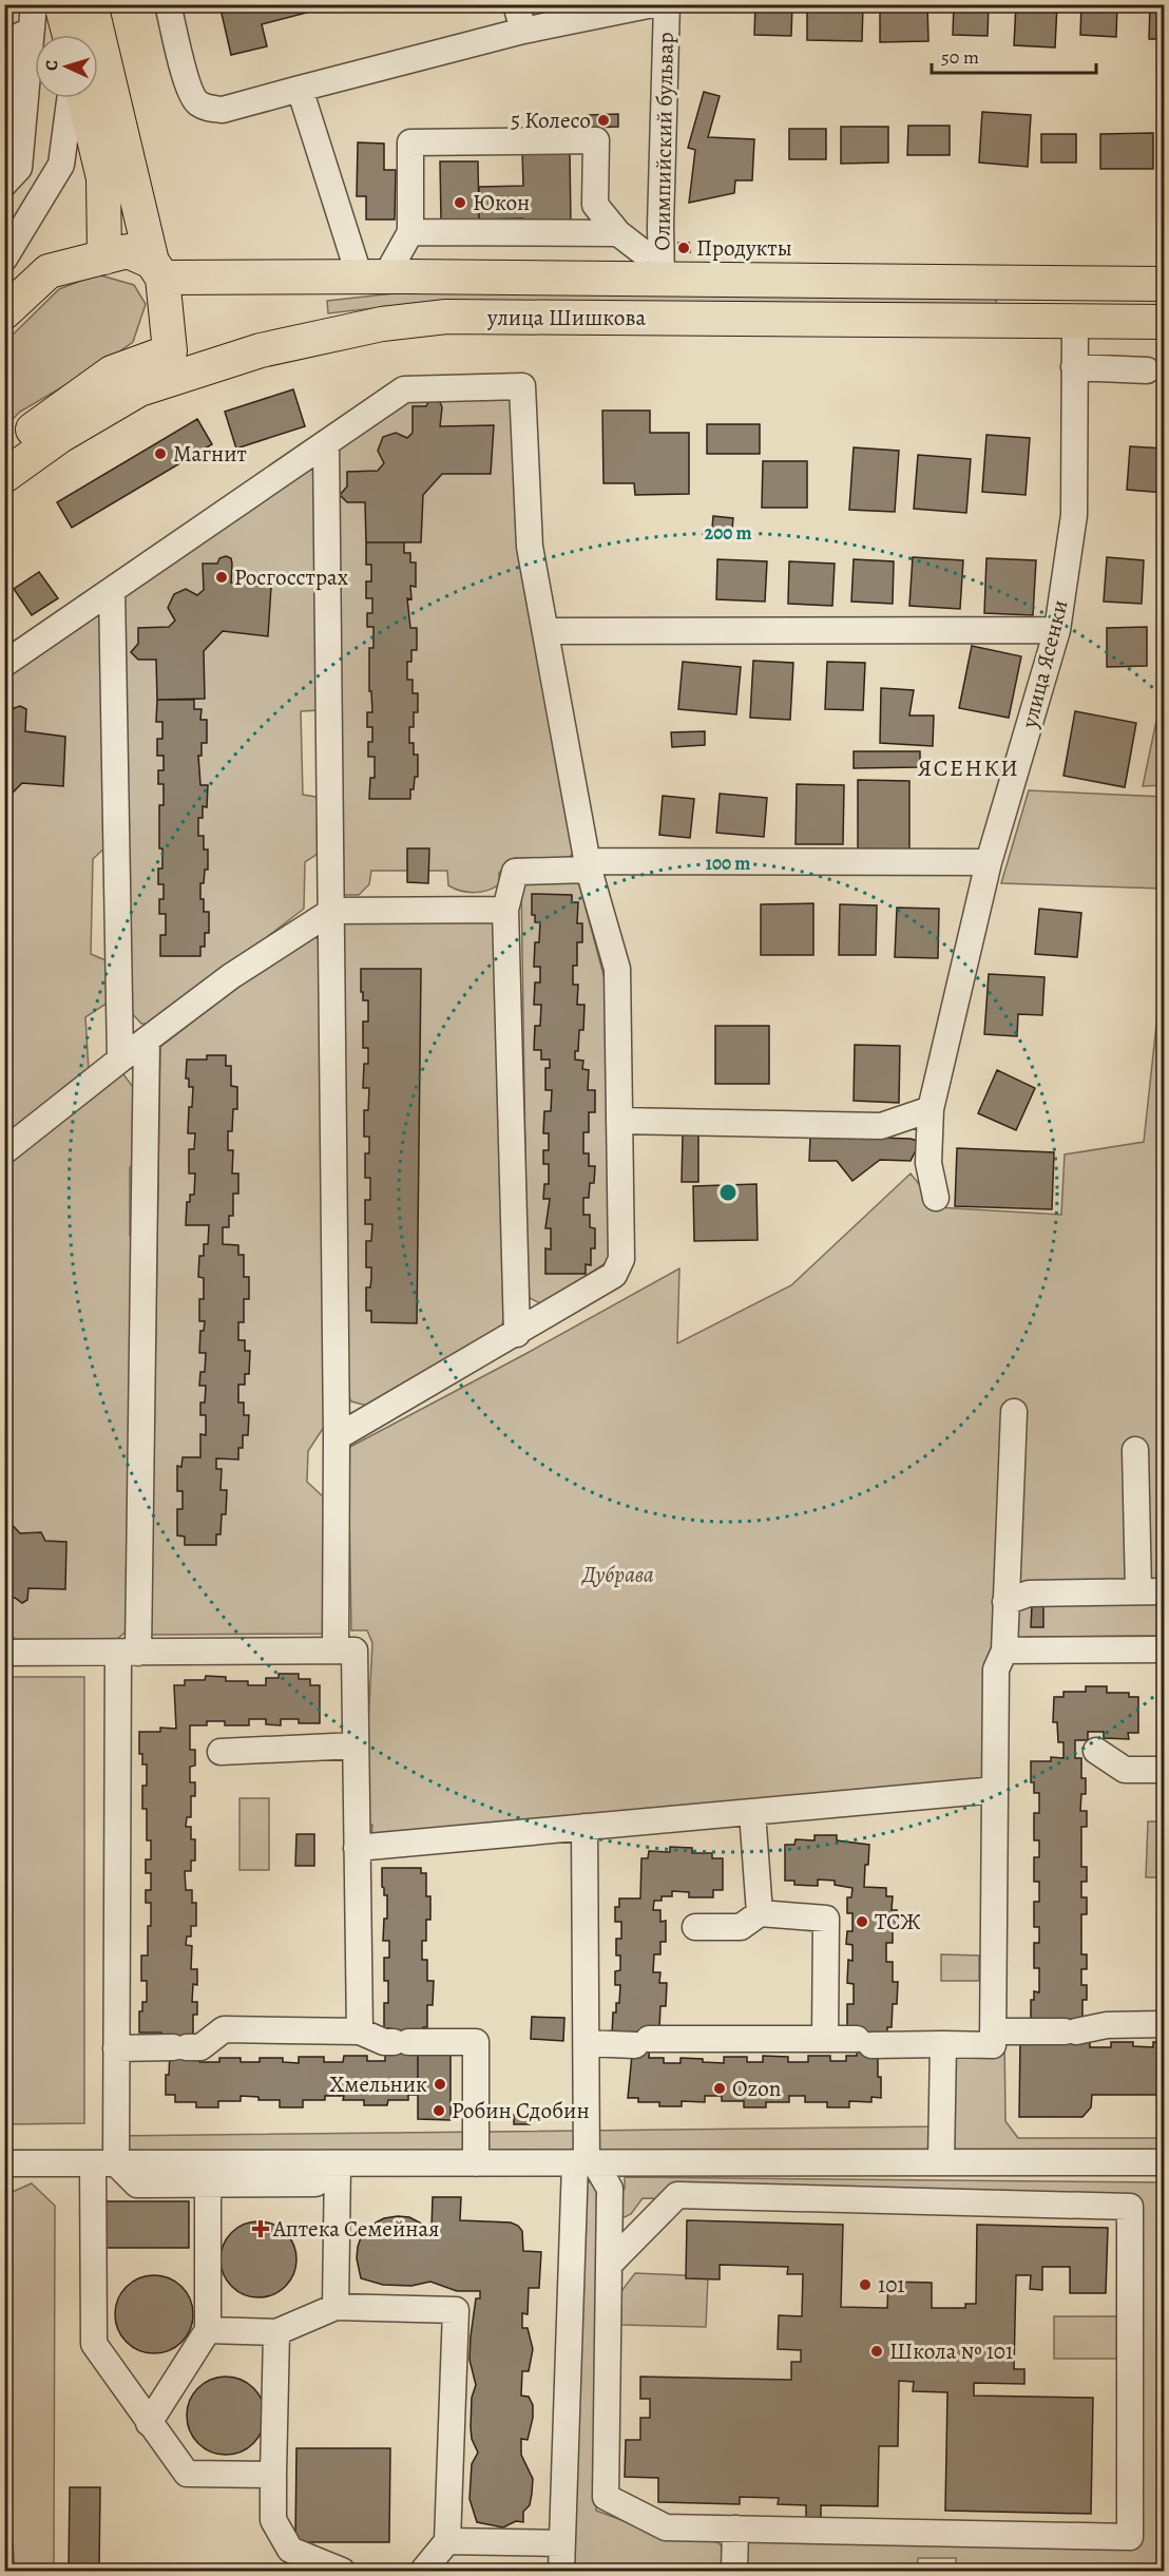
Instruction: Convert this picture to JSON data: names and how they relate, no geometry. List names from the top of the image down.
{
  "streets": {
    "main road": ["улица Шишкова"],
    "street": ["Олимпийский бульвар", "улица Ясенки"]
  },
  "crossings": [
    ["Олимпийский бульвар", "улица Шишкова"],
    ["улица Шишкова", "улица Ясенки"]
  ],
  "districts": ["ЯСЕНКИ"],
  "parks": ["Дубрава"],
  "places": {
    "other": [
      "5 Колесо",
      "Юкон",
      "Продукты",
      "Магнит",
      "Росгосстрах",
      "ТСЖ",
      "Хмельник",
      "Ozon",
      "Робин Сдобин",
      "101",
      "Школа № 101"
    ],
    "health": ["Аптека Семейная"]
  },
  "scale_bar": "50 m",
  "north": "left",
  "rings": ["200 m", "100 m"]
}
